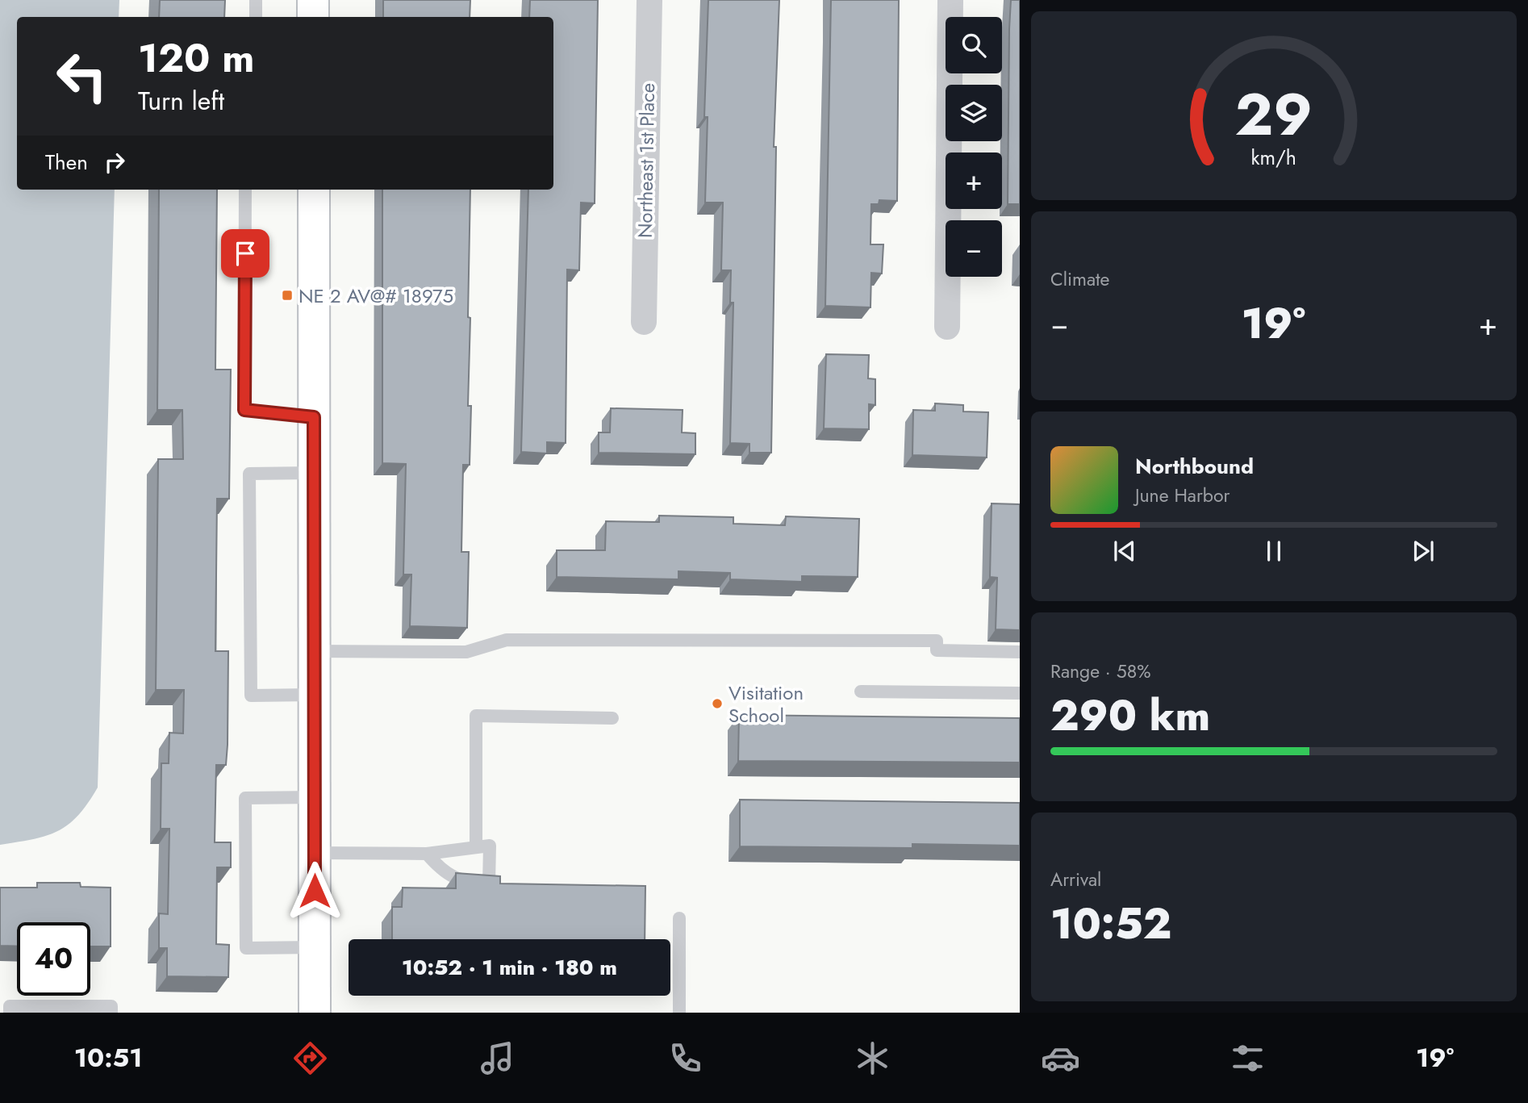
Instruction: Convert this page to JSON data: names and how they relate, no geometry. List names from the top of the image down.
{
  "streets": {
    "street": ["Northeast 1st Place"]
  },
  "places": {
    "transit": ["NE 2 AV@# 18975"],
    "other": ["Visitation School"]
  },
  "page": {
    "map_buttons": ["+", "−"],
    "turn": ["120 m", "Turn left"],
    "then": "Then",
    "tile": [
      "Climate",
      ["Range · 58%", "290 km"],
      ["Arrival", "10:52"]
    ],
    "heat": ["−", "19°", "+"],
    "song": ["Northbound", "June Harbor"],
    "limit": "40",
    "trip": "10:52 · 1 min · 180 m",
    "tabs": ["10:51", "19°"],
    "gauge": ["29", "km/h"]
  }
}
